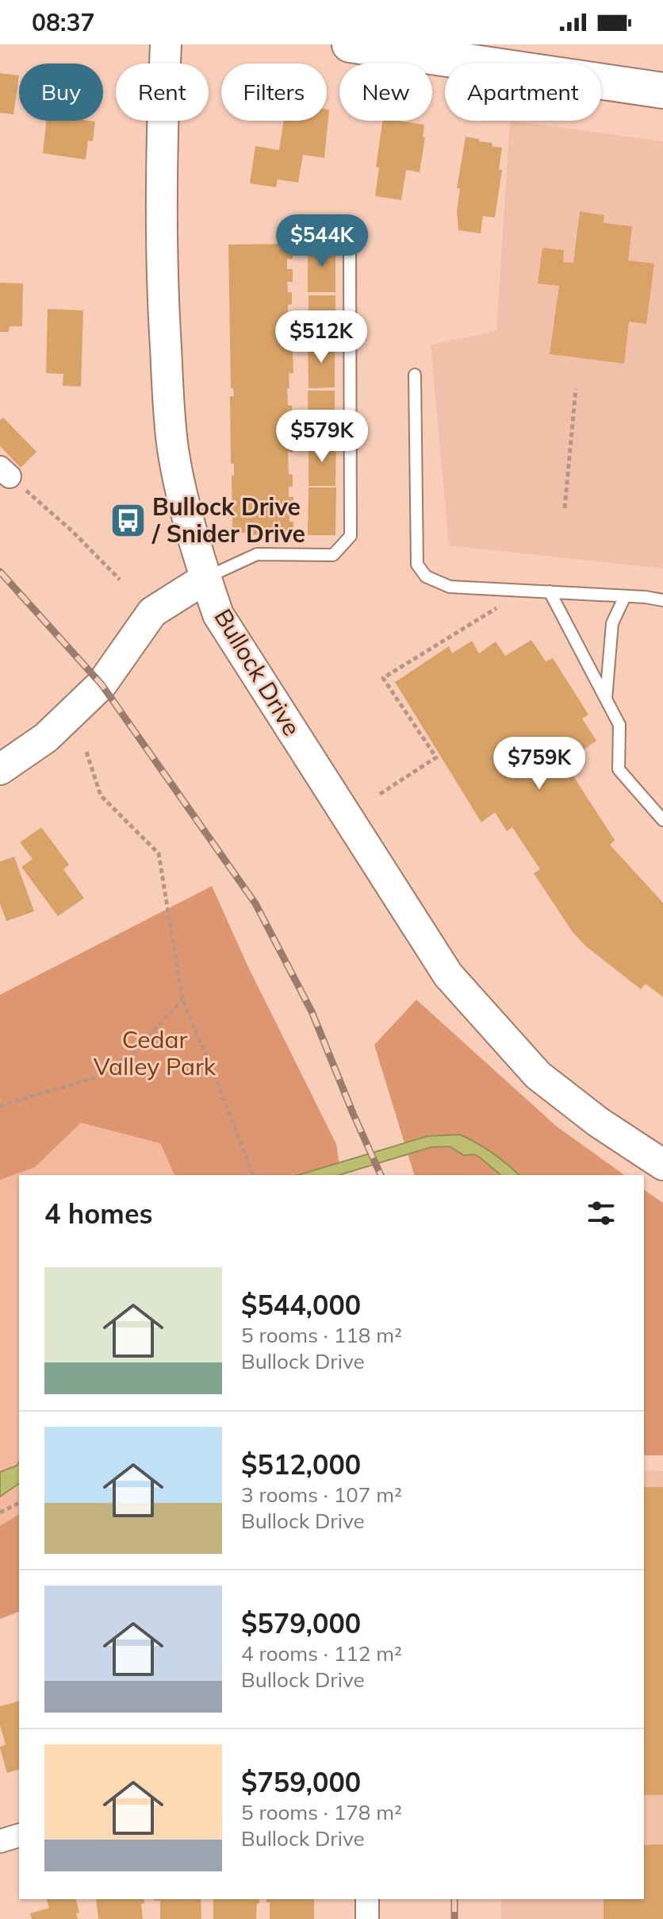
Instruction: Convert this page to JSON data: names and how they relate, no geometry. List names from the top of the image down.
{
  "streets": {
    "street": ["Bullock Drive"]
  },
  "parks": ["Cedar Valley Park"],
  "places": {
    "bus stop": ["Bullock Drive / Snider Drive"]
  },
  "page": {
    "status": "08:37",
    "chip": [
      "Buy",
      "Rent",
      "Filters",
      "New",
      "Apartment"
    ],
    "price": [
      "$544K",
      "$512K",
      "$579K",
      "$759K"
    ],
    "heading": "4 homes",
    "list": [
      {
        "name": "$544,000",
        "note": "5 rooms · 118 m² · Bullock Drive"
      },
      {
        "name": "$512,000",
        "note": "3 rooms · 107 m² · Bullock Drive"
      },
      {
        "name": "$579,000",
        "note": "4 rooms · 112 m² · Bullock Drive"
      },
      {
        "name": "$759,000",
        "note": "5 rooms · 178 m² · Bullock Drive"
      }
    ]
  }
}
